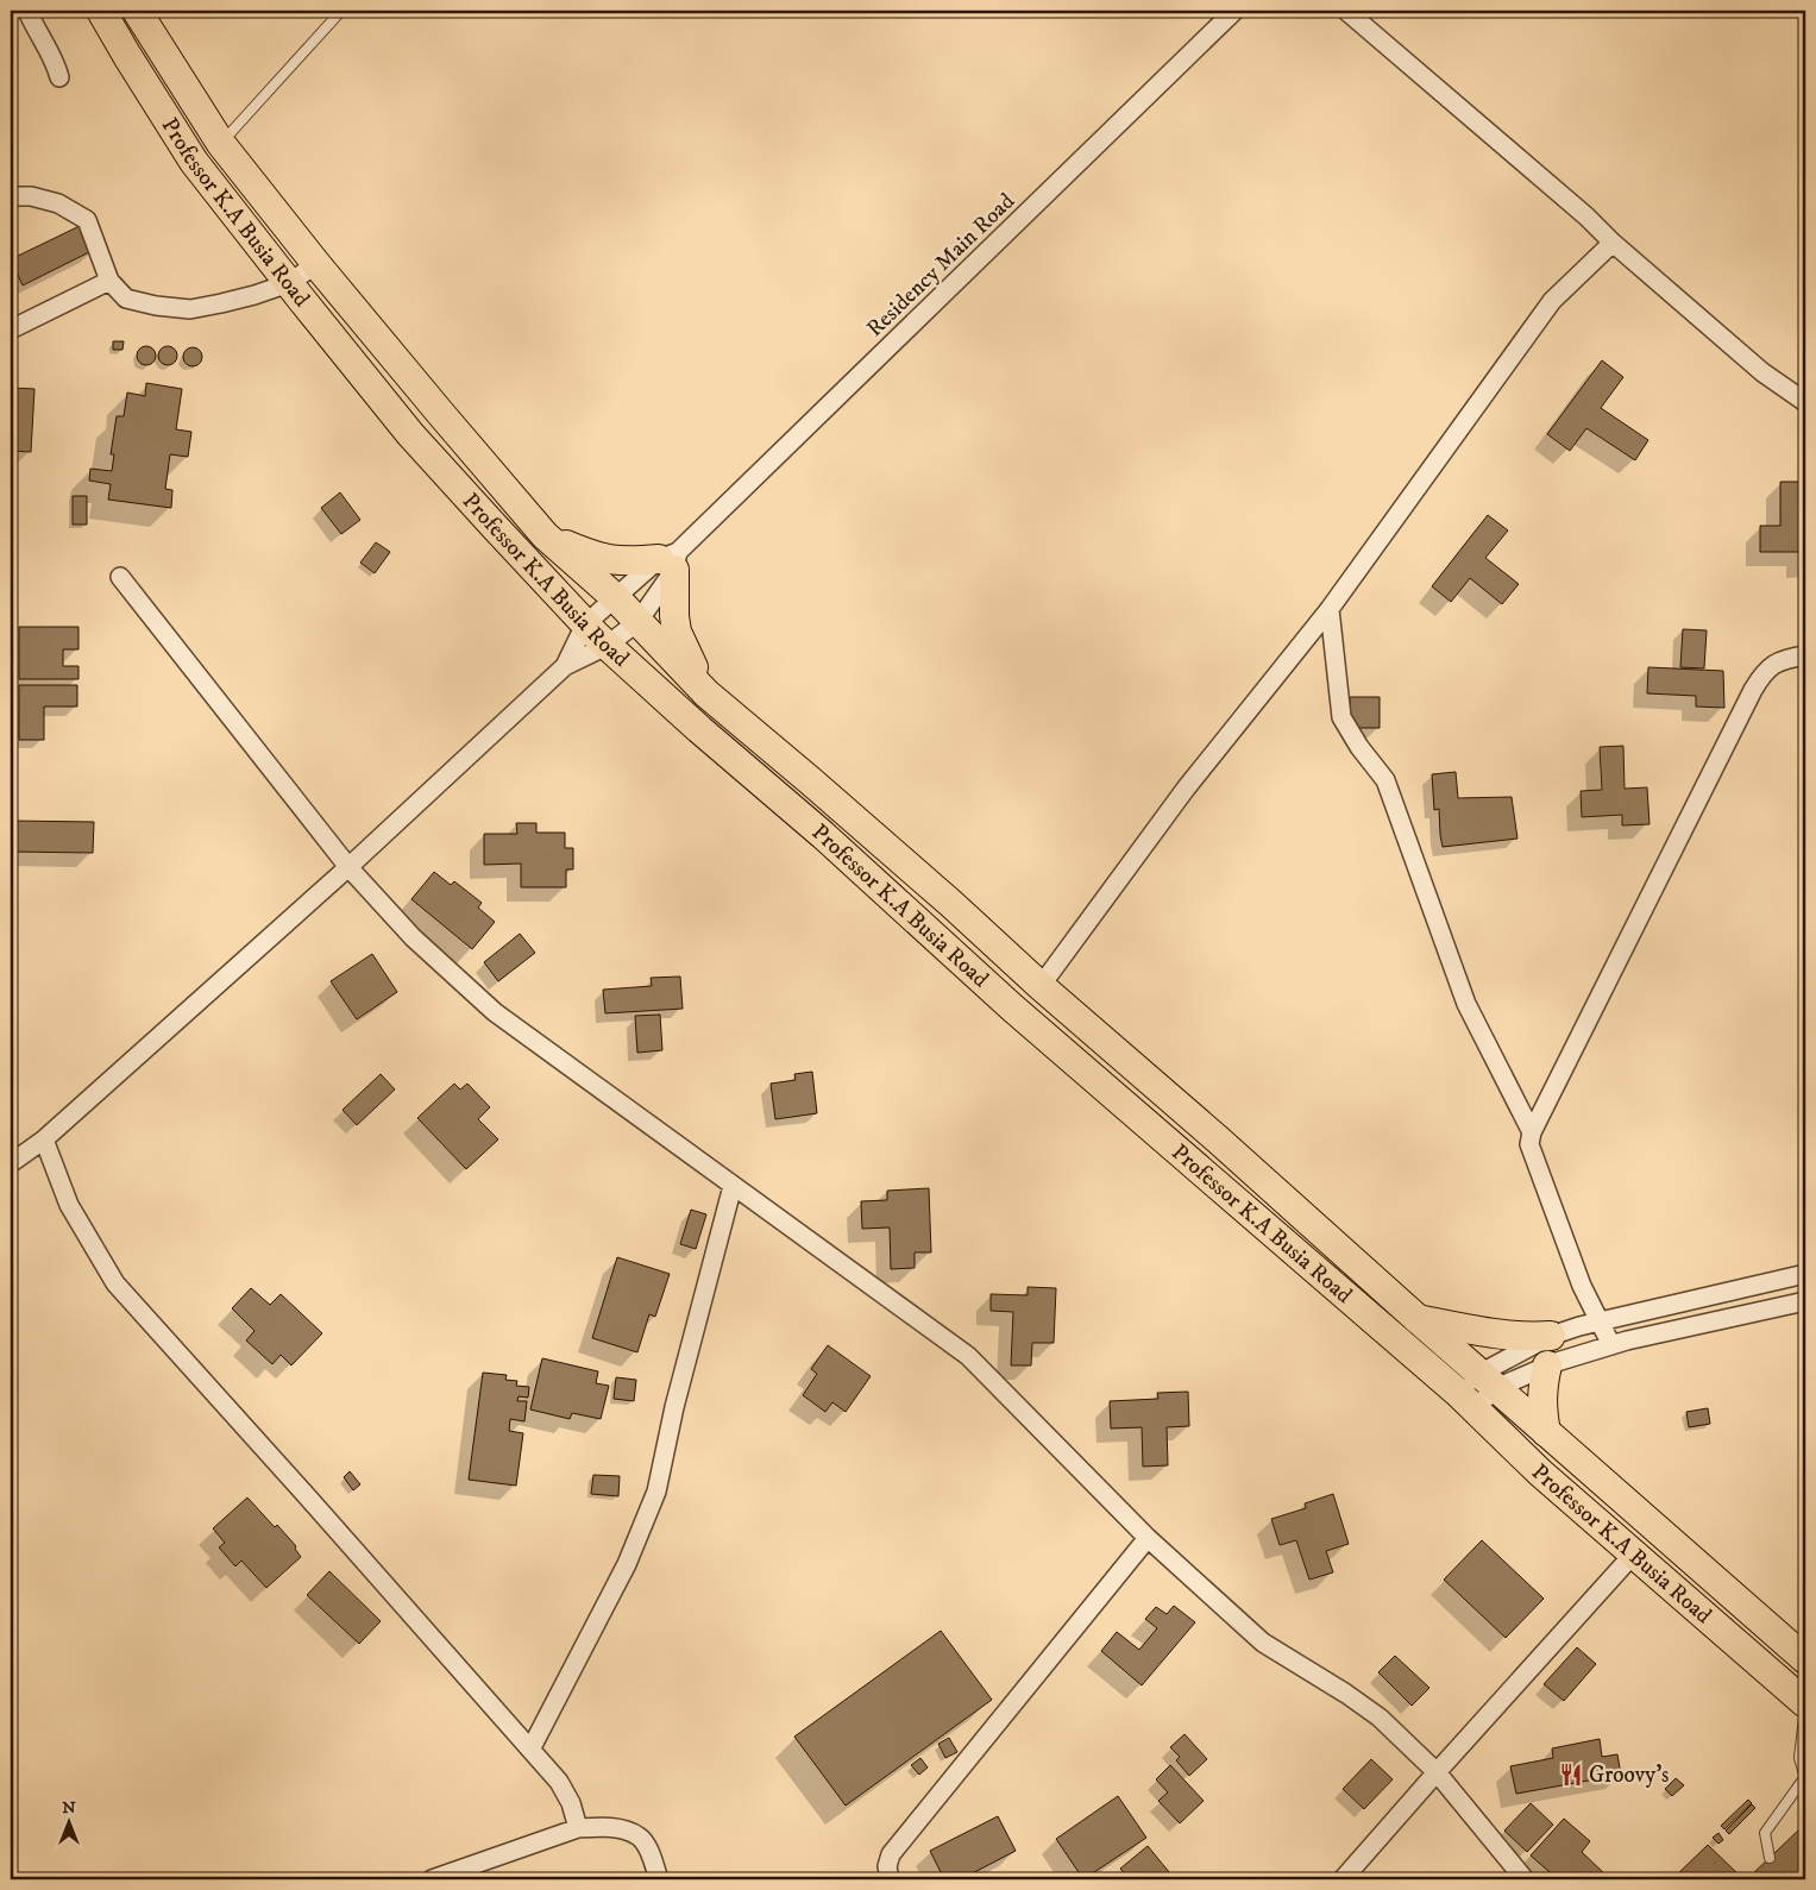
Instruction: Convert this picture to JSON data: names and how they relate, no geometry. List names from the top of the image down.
{
  "streets": {
    "main road": ["Professor K.A Busia Road"],
    "street": ["Residency Main Road"]
  },
  "places": {
    "restaurant": ["Groovy's"]
  },
  "north": "top"
}
